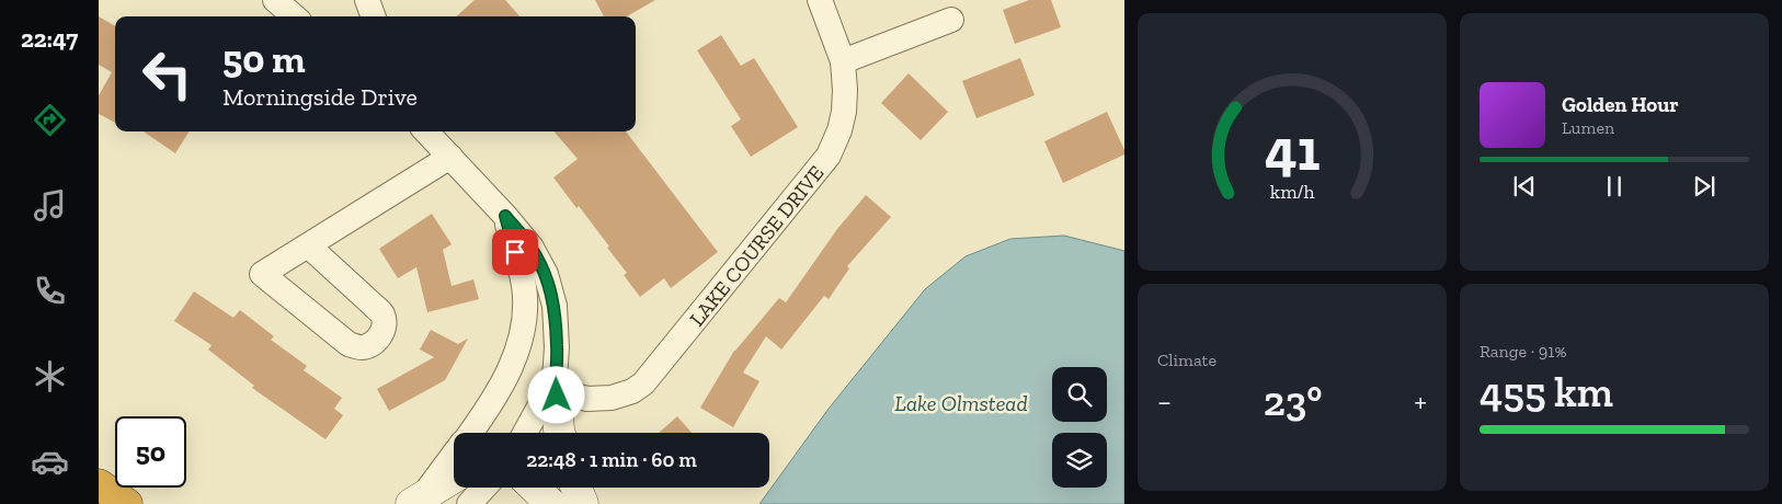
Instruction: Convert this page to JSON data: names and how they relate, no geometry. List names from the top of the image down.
{
  "streets": {
    "street": ["LAKE COURSE DRIVE"]
  },
  "water": ["Lake Olmstead"],
  "page": {
    "tabs": "22:47",
    "turn": ["50 m", "Morningside Drive"],
    "song": ["Golden Hour", "Lumen"],
    "tile": [
      "Climate",
      ["Range · 91%", "455 km"]
    ],
    "heat": ["−", "23°", "+"],
    "limit": "50",
    "trip": "22:48 · 1 min · 60 m",
    "gauge": ["41", "km/h"]
  }
}
